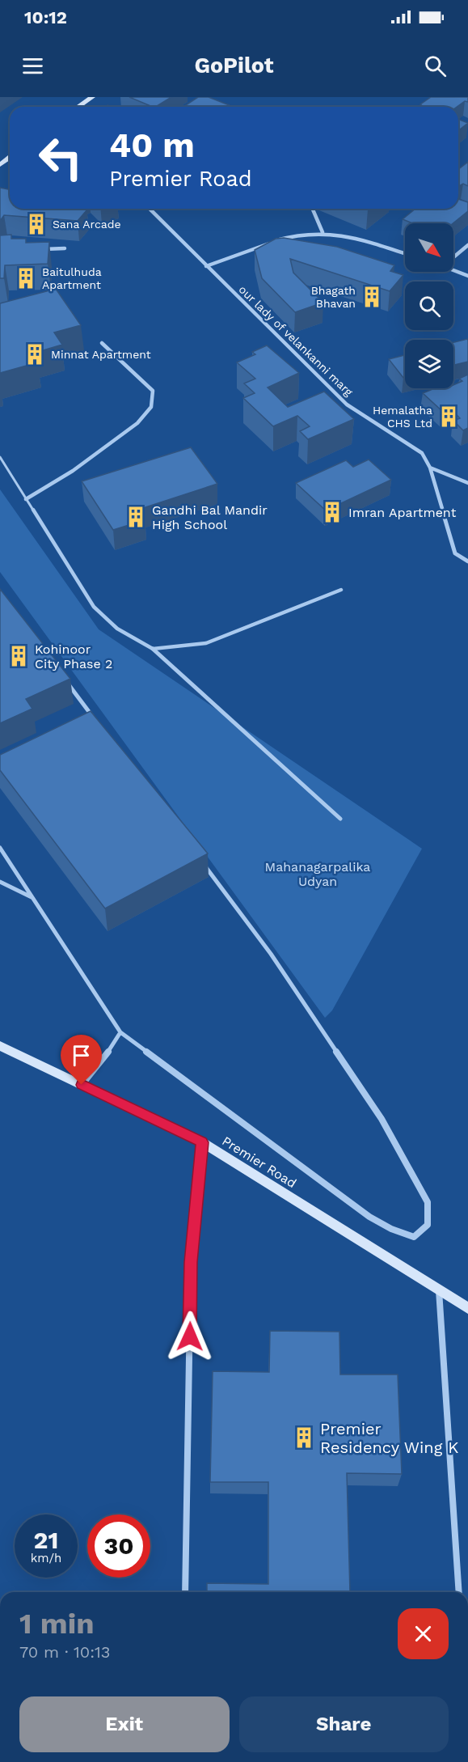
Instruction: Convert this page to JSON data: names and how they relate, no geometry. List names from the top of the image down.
{
  "streets": {
    "street": ["our lady of velankanni marg", "Premier Road"]
  },
  "parks": ["Mahanagarpalika Udyan"],
  "places": {
    "building": [
      "Sana Arcade",
      "Baitulhuda Apartment",
      "Bhagath Bhavan",
      "Minnat Apartment",
      "Hemalatha CHS Ltd",
      "Imran Apartment",
      "Gandhi Bal Mandir High School",
      "Kohinoor City Phase 2",
      "Premier Residency Wing K"
    ]
  },
  "north": "bottom right",
  "page": {
    "status": "10:12",
    "header": "GoPilot",
    "turn": ["40 m", "Premier Road"],
    "speed": "21 km/h",
    "limit": "30",
    "heading": ["1 min", "70 m · 10:13"],
    "buttons": ["Exit", "Share"]
  }
}
